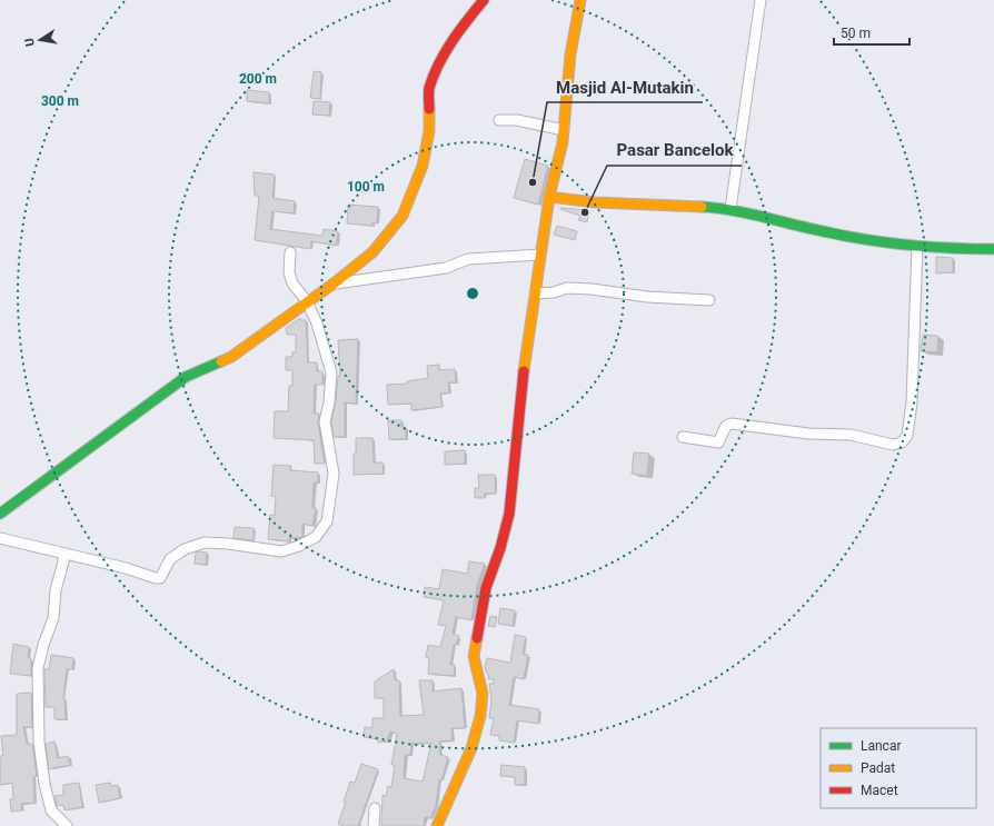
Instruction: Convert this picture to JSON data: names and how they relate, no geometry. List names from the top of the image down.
{
  "places": ["Masjid Al-Mutakin", "Pasar Bancelok"],
  "legend": ["Lancar", "Padat", "Macet"],
  "scale_bar": "50 m",
  "north": "left",
  "rings": ["200 m", "300 m", "100 m"]
}
